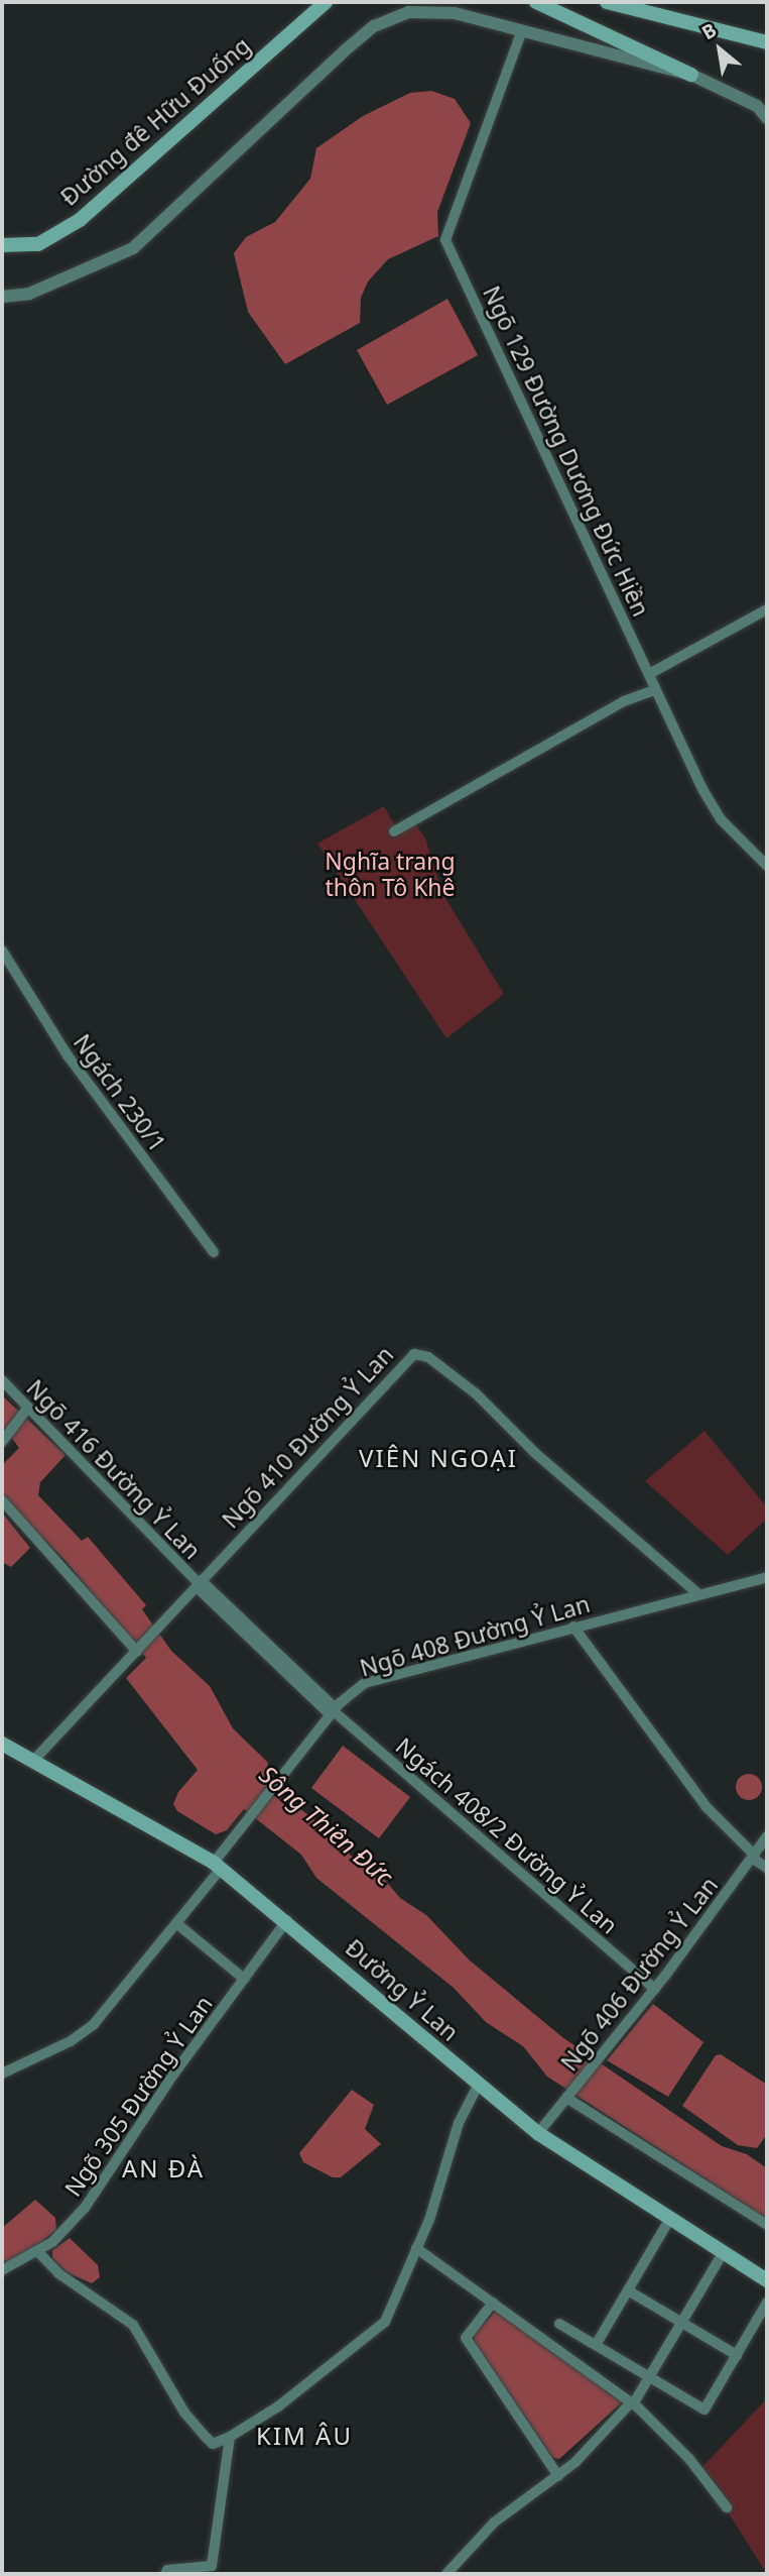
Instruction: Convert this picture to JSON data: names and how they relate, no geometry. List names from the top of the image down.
{
  "streets": {
    "main road": ["Đường đê Hữu Đuống", "Đường Ỷ Lan"],
    "street": [
      "Ngõ 129 Đường Dương Đức Hiền",
      "Ngách 230/1",
      "Ngõ 410 Đường Ỷ Lan",
      "Ngõ 416 Đường Ỷ Lan",
      "Ngõ 408 Đường Ỷ Lan",
      "Ngách 408/2 Đường Ỷ Lan",
      "Ngõ 406 Đường Ỷ Lan",
      "Ngõ 305 Đường Ỷ Lan"
    ]
  },
  "crossings": [
    ["Ngõ 410 Đường Ỷ Lan", "Ngõ 416 Đường Ỷ Lan"],
    ["Ngõ 410 Đường Ỷ Lan", "Ngõ 408 Đường Ỷ Lan"],
    ["Ngõ 410 Đường Ỷ Lan", "Đường Ỷ Lan"],
    ["Ngõ 416 Đường Ỷ Lan", "Ngách 408/2 Đường Ỷ Lan"],
    ["Ngõ 408 Đường Ỷ Lan", "Ngách 408/2 Đường Ỷ Lan"],
    ["Ngõ 408 Đường Ỷ Lan", "Đường Ỷ Lan"],
    ["Ngách 408/2 Đường Ỷ Lan", "Ngõ 406 Đường Ỷ Lan"],
    ["Ngõ 406 Đường Ỷ Lan", "Đường Ỷ Lan"],
    ["Đường Ỷ Lan", "Ngõ 305 Đường Ỷ Lan"]
  ],
  "districts": ["VIÊN NGOẠI", "AN ĐÀ", "KIM ÂU"],
  "water": ["Sông Thiên Đức"],
  "parks": ["Nghĩa trang thôn Tô Khê"],
  "north": "top left"
}
